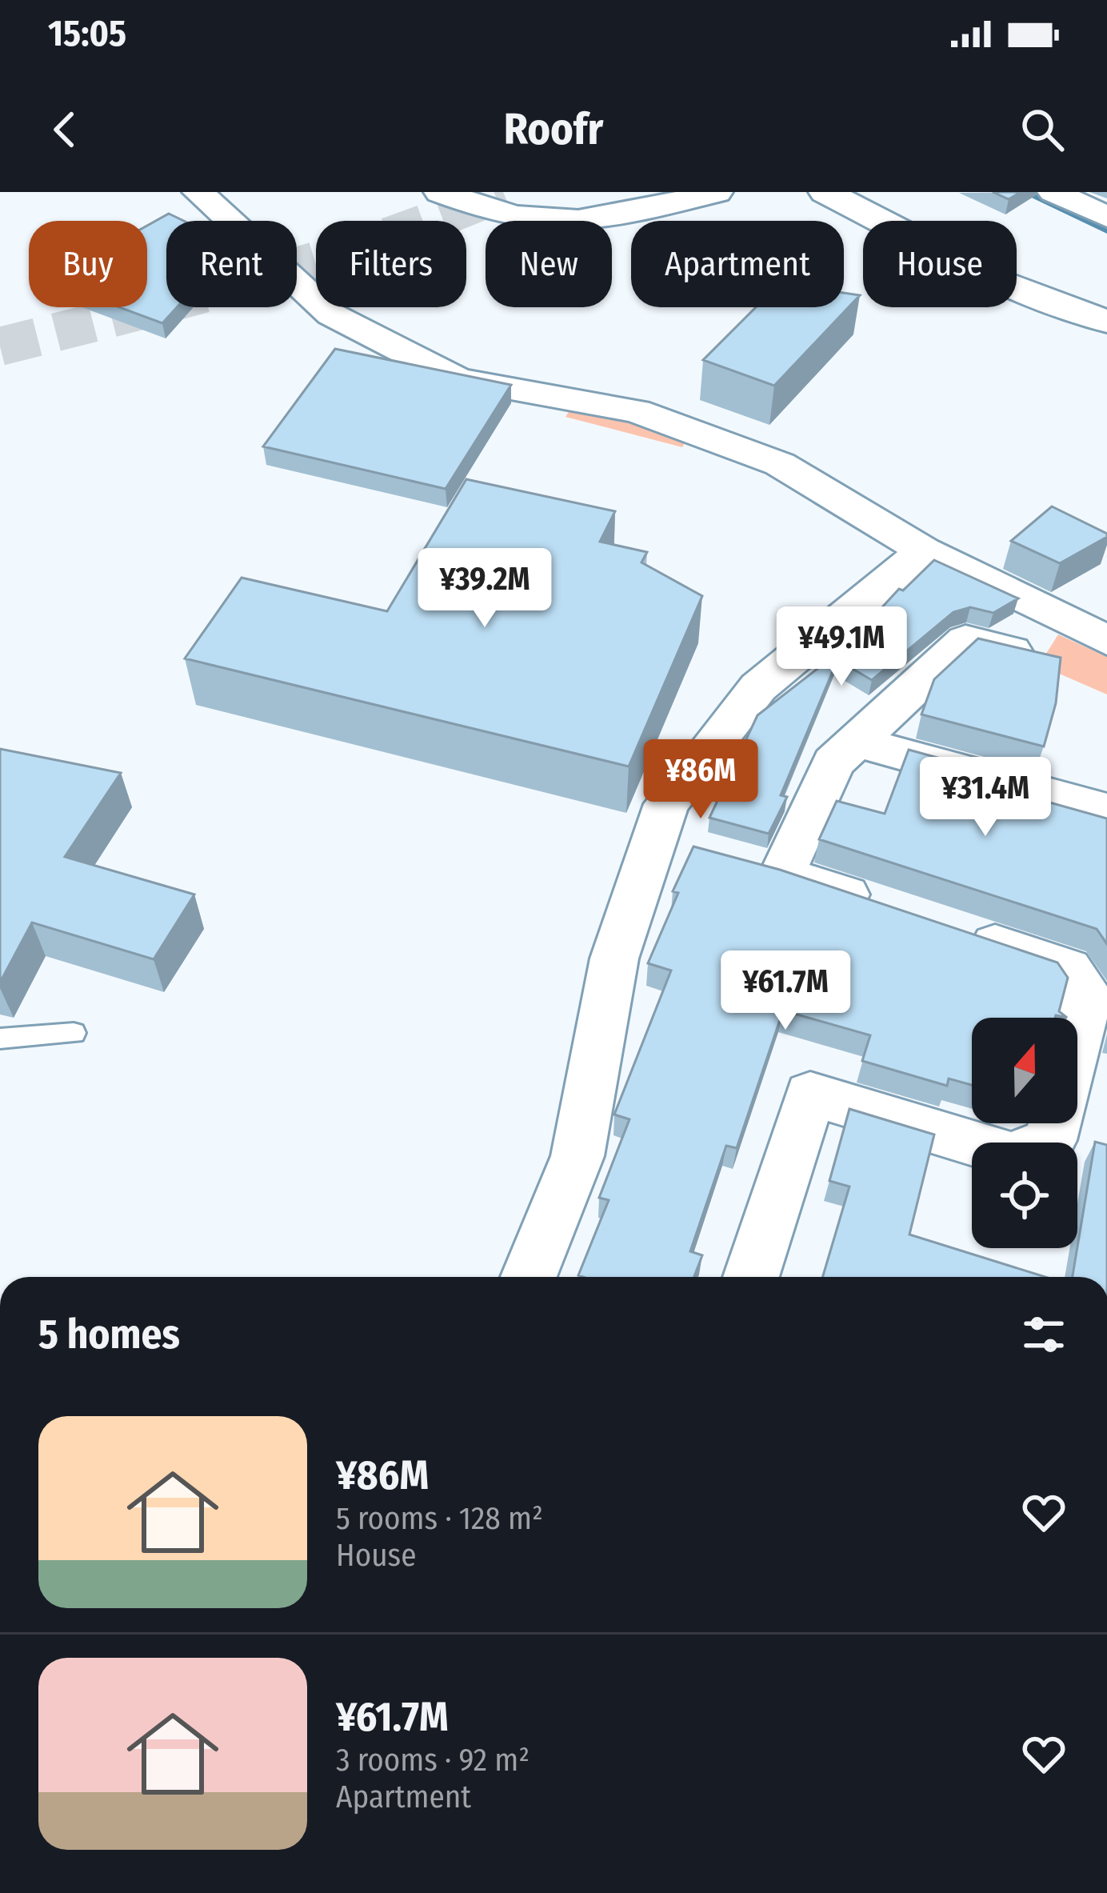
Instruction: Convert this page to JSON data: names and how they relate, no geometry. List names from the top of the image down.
{
  "north": "top",
  "page": {
    "status": "15:05",
    "header": "Roofr",
    "chip": [
      "Buy",
      "Rent",
      "Filters",
      "New",
      "Apartment",
      "House"
    ],
    "price": [
      "¥39.2M",
      "¥49.1M",
      "¥86M",
      "¥31.4M",
      "¥61.7M"
    ],
    "heading": "5 homes",
    "list": [
      {
        "name": "¥86M",
        "note": "5 rooms · 128 m² · House"
      },
      {
        "name": "¥61.7M",
        "note": "3 rooms · 92 m² · Apartment"
      }
    ]
  }
}
